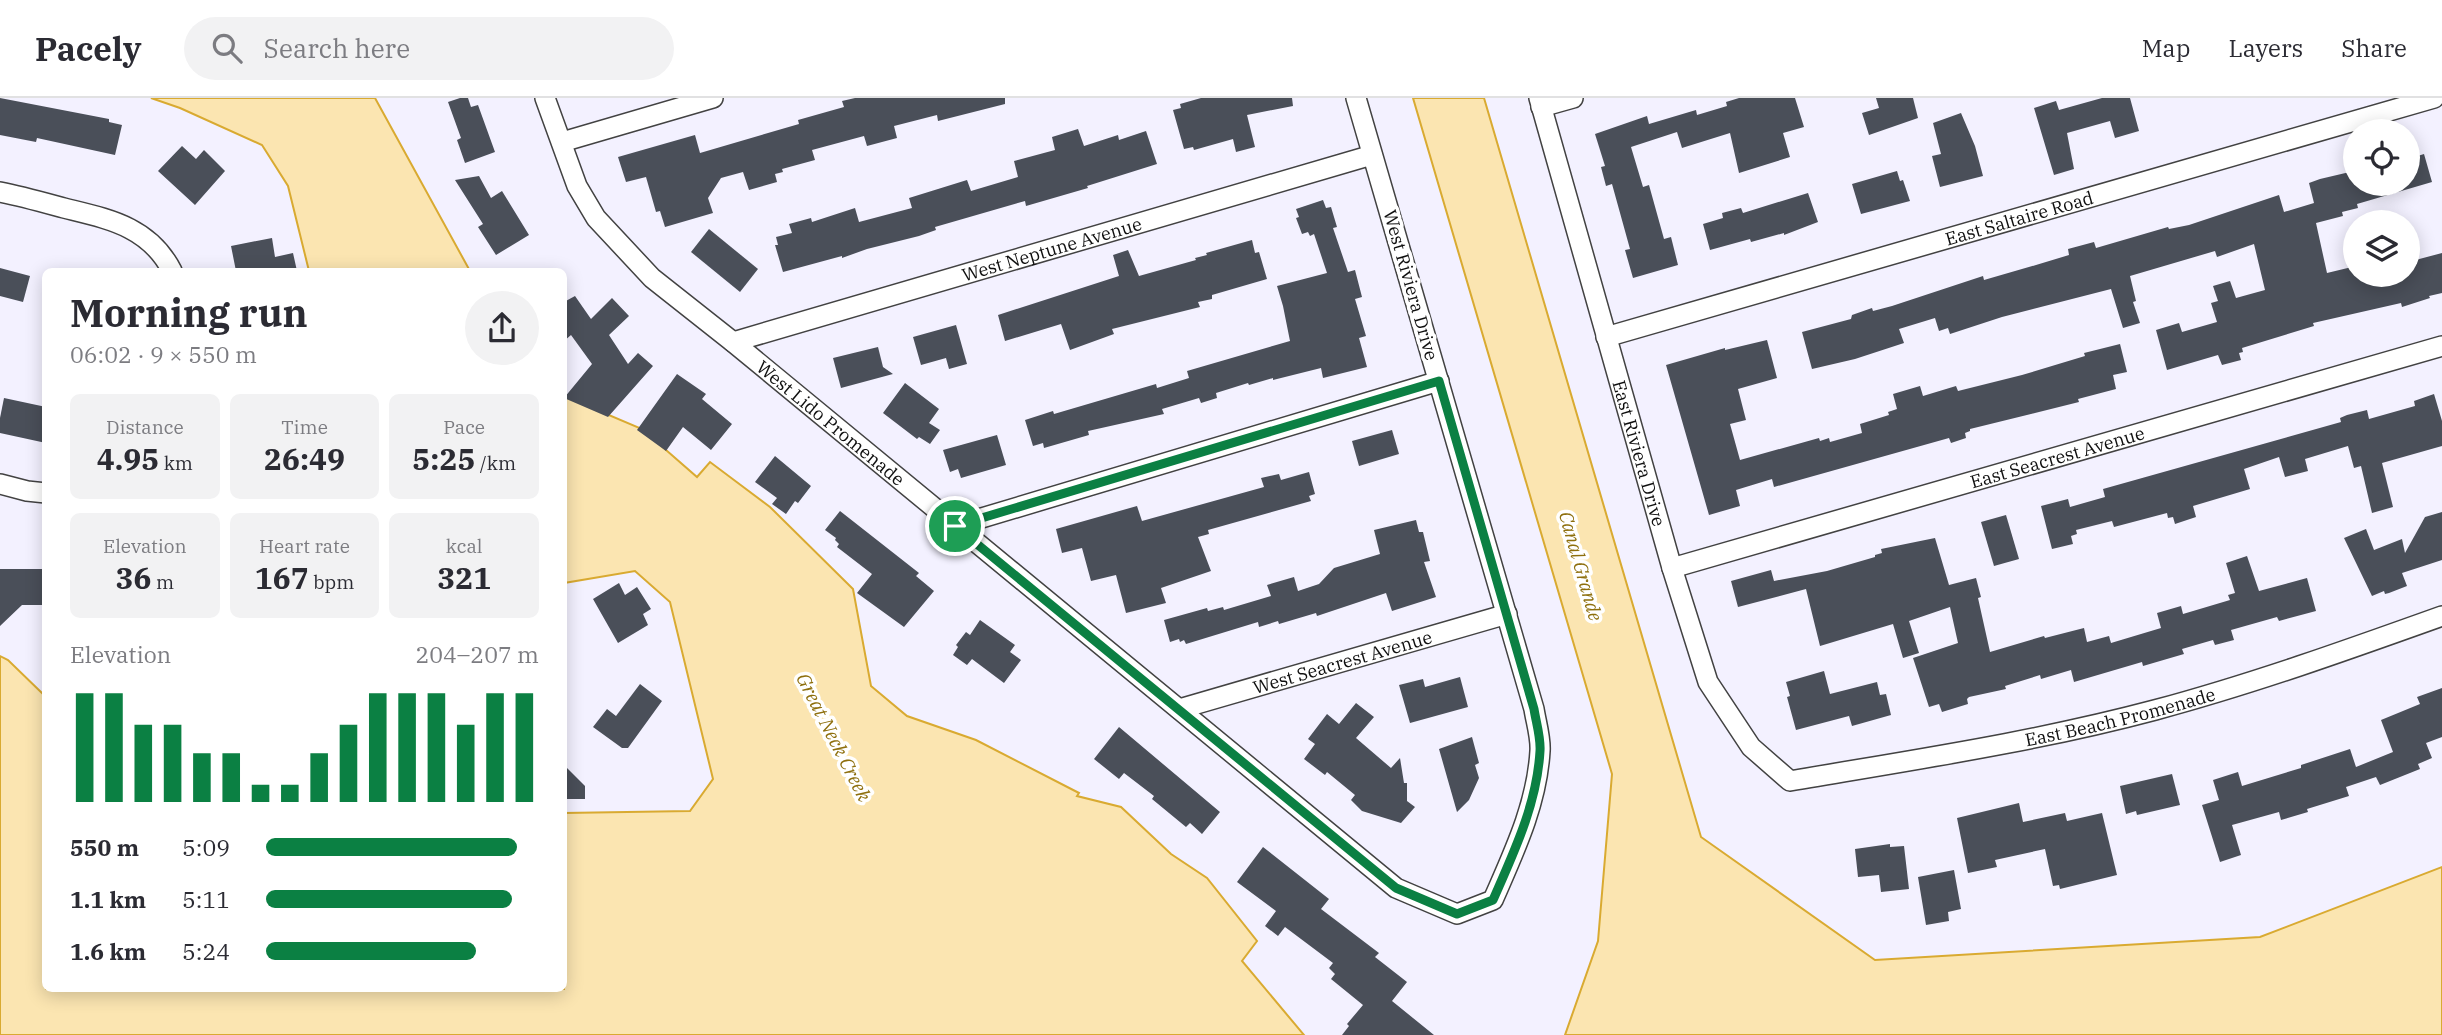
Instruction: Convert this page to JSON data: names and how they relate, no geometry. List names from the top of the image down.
{
  "streets": {
    "street": [
      "East Saltaire Road",
      "West Neptune Avenue",
      "West Riviera Drive",
      "West Lido Promenade",
      "East Riviera Drive",
      "East Seacrest Avenue",
      "West Seacrest Avenue",
      "East Beach Promenade"
    ]
  },
  "crossings": [
    ["East Saltaire Road", "East Riviera Drive"],
    ["West Neptune Avenue", "West Riviera Drive"],
    ["West Neptune Avenue", "West Lido Promenade"],
    ["West Riviera Drive", "West Lido Promenade"],
    ["West Riviera Drive", "West Seacrest Avenue"],
    ["West Lido Promenade", "West Seacrest Avenue"],
    ["East Riviera Drive", "East Seacrest Avenue"],
    ["East Riviera Drive", "East Beach Promenade"]
  ],
  "water": ["Canal Grande", "Great Neck Creek"],
  "page": {
    "header": "Pacely",
    "search": "Search here",
    "nav": ["Map", "Layers", "Share"],
    "heading": ["Morning run", "06:02 · 9 × 550 m"],
    "stats": [
      ["Distance", "4.95 km"],
      ["Time", "26:49"],
      ["Pace", "5:25 /km"],
      ["Elevation", "36 m"],
      ["Heart rate", "167 bpm"],
      ["kcal", "321"]
    ],
    "chart": ["Elevation", "204–207 m"],
    "list": [
      {
        "name": "550 m",
        "note": "5:09"
      },
      {
        "name": "1.1 km",
        "note": "5:11"
      },
      {
        "name": "1.6 km",
        "note": "5:24"
      }
    ]
  }
}
